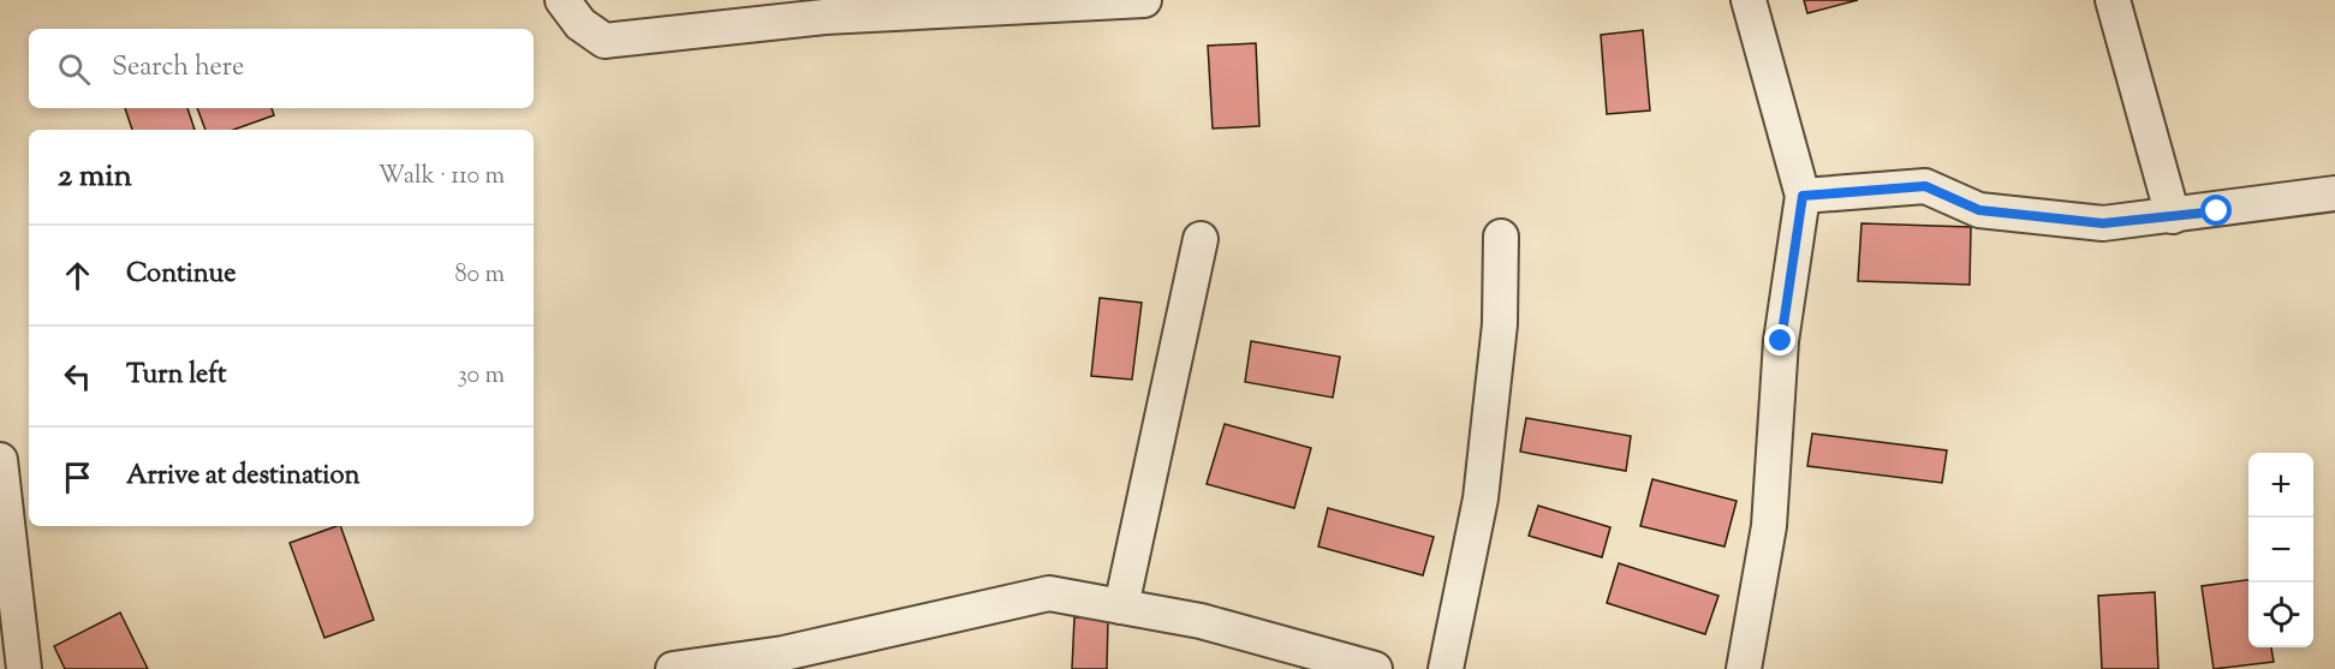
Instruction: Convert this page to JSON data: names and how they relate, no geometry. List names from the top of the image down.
{
  "page": {
    "search": "Search here",
    "heading": ["2 min", "Walk · 110 m"],
    "list": [
      ["Continue", "80 m"],
      ["Turn left", "30 m"],
      "Arrive at destination"
    ],
    "map_buttons": ["+", "−"]
  }
}
